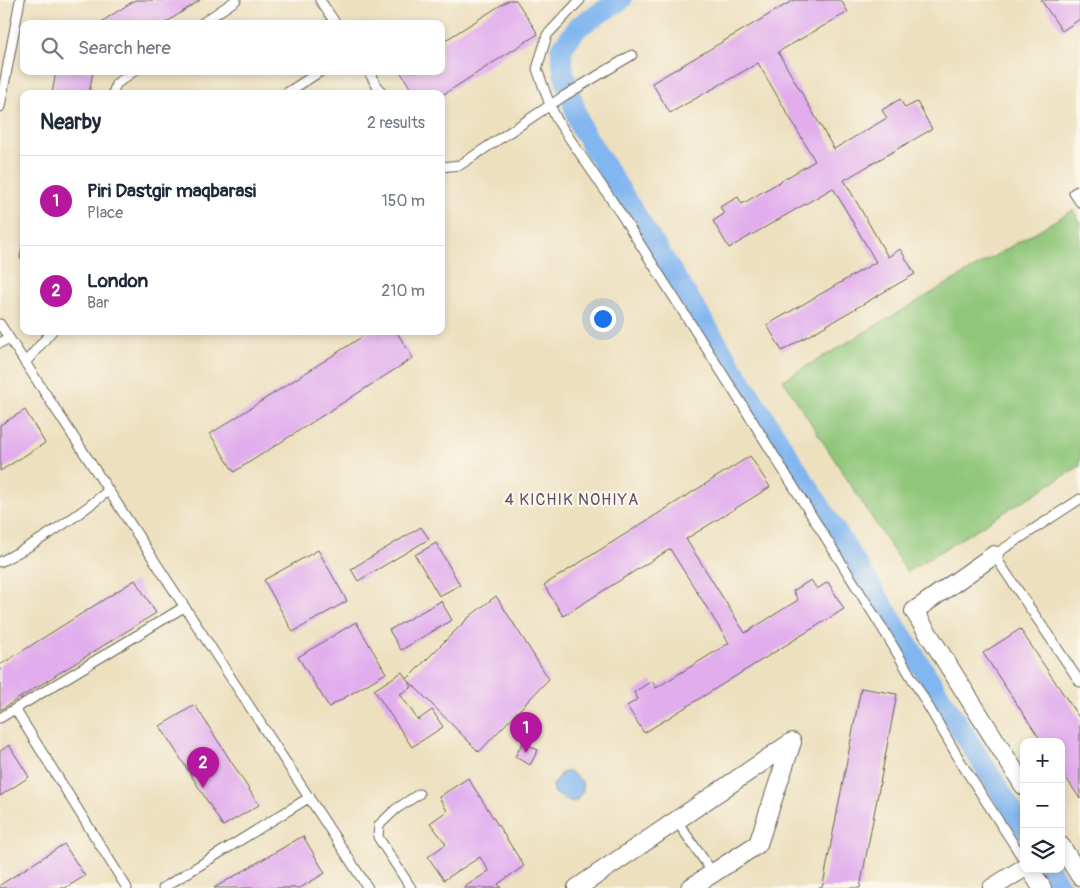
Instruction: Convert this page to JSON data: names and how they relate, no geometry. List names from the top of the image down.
{
  "districts": ["4 KICHIK NOHIYA"],
  "page": {
    "search": "Search here",
    "heading": ["Nearby", "2 results"],
    "list": [
      {
        "mark": "1",
        "name": "Piri Dastgir maqbarasi",
        "note": "Place",
        "value": "150 m"
      },
      {
        "mark": "2",
        "name": "London",
        "note": "Bar",
        "value": "210 m"
      }
    ],
    "pins": ["1", "2"],
    "map_buttons": ["+", "−"]
  }
}
